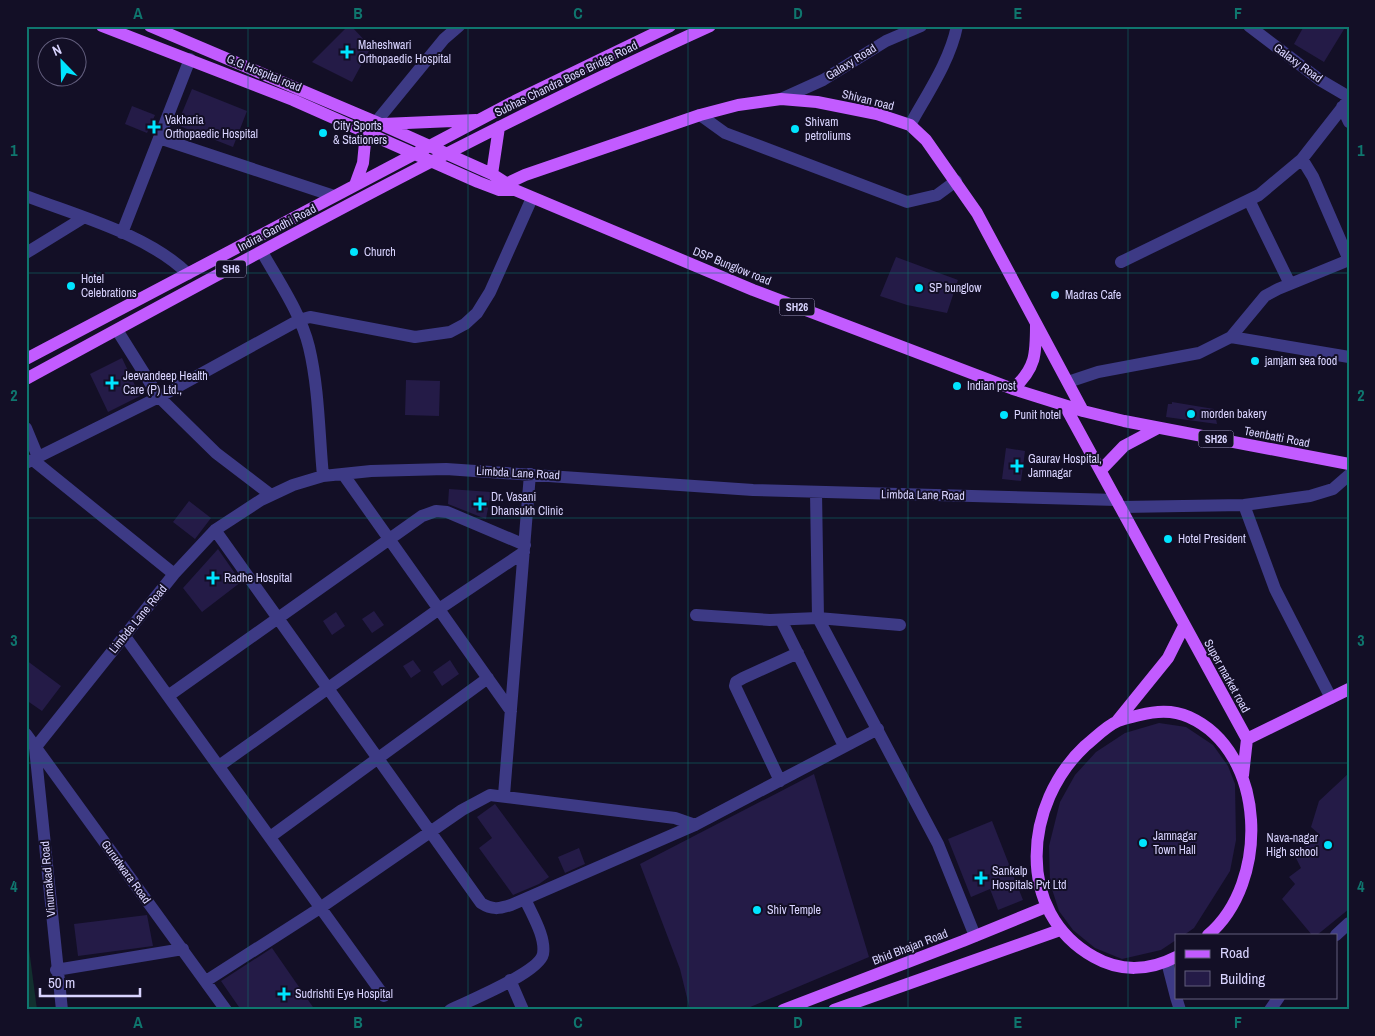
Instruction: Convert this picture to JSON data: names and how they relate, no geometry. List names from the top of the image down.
{
  "streets": {
    "main road": [
      "G.G Hospital road",
      "Subhas Chandra Bose Bridge Road",
      "Shivan road",
      "Indira Gandhi Road",
      "DSP Bunglow road",
      "SH6",
      "SH26",
      "Teenbatti Road",
      "Super market road",
      "Bhid Bhajan Road"
    ],
    "street": [
      "Galaxy Road",
      "Limbda Lane Road",
      "Gurudwara Road",
      "Vinumakad Road"
    ]
  },
  "crossings": [
    ["Galaxy Road", "Shivan road"],
    ["G.G Hospital road", "Subhas Chandra Bose Bridge Road"],
    ["G.G Hospital road", "Indira Gandhi Road"],
    ["G.G Hospital road", "DSP Bunglow road"],
    ["Subhas Chandra Bose Bridge Road", "Indira Gandhi Road"],
    ["Subhas Chandra Bose Bridge Road", "DSP Bunglow road"],
    ["Shivan road", "DSP Bunglow road"],
    ["Shivan road", "Teenbatti Road"],
    ["Indira Gandhi Road", "DSP Bunglow road"],
    ["DSP Bunglow road", "Teenbatti Road"],
    ["DSP Bunglow road", "Super market road"],
    ["Limbda Lane Road", "Super market road"],
    ["Limbda Lane Road", "Gurudwara Road"],
    ["Limbda Lane Road", "Vinumakad Road"],
    ["Gurudwara Road", "Vinumakad Road"]
  ],
  "places": {
    "health": [
      "Maheshwari Orthopaedic Hospital",
      "Vakharia Orthopaedic Hospital",
      "Jeevandeep Health Care (P) Ltd.,",
      "Gaurav Hospital, Jamnagar",
      "Dr. Vasani Dhansukh Clinic",
      "Radhe Hospital",
      "Sankalp Hospitals Pvt Ltd",
      "Sudrishti Eye Hospital"
    ],
    "other": [
      "Shivam petroliums",
      "City Sports & Stationers",
      "Church",
      "Hotel Celebrations",
      "SP bunglow",
      "Madras Cafe",
      "jamjam sea food",
      "Indian post",
      "morden bakery",
      "Punit hotel",
      "Hotel President",
      "Jamnagar Town Hall",
      "Nava-nagar High school",
      "Shiv Temple"
    ]
  },
  "legend": ["Road", "Building"],
  "scale_bar": "50 m",
  "north": "top left",
  "grid": {
    "columns": [
      "A",
      "B",
      "C",
      "D",
      "E",
      "F"
    ],
    "rows": [
      "1",
      "2",
      "3",
      "4"
    ]
  }
}
